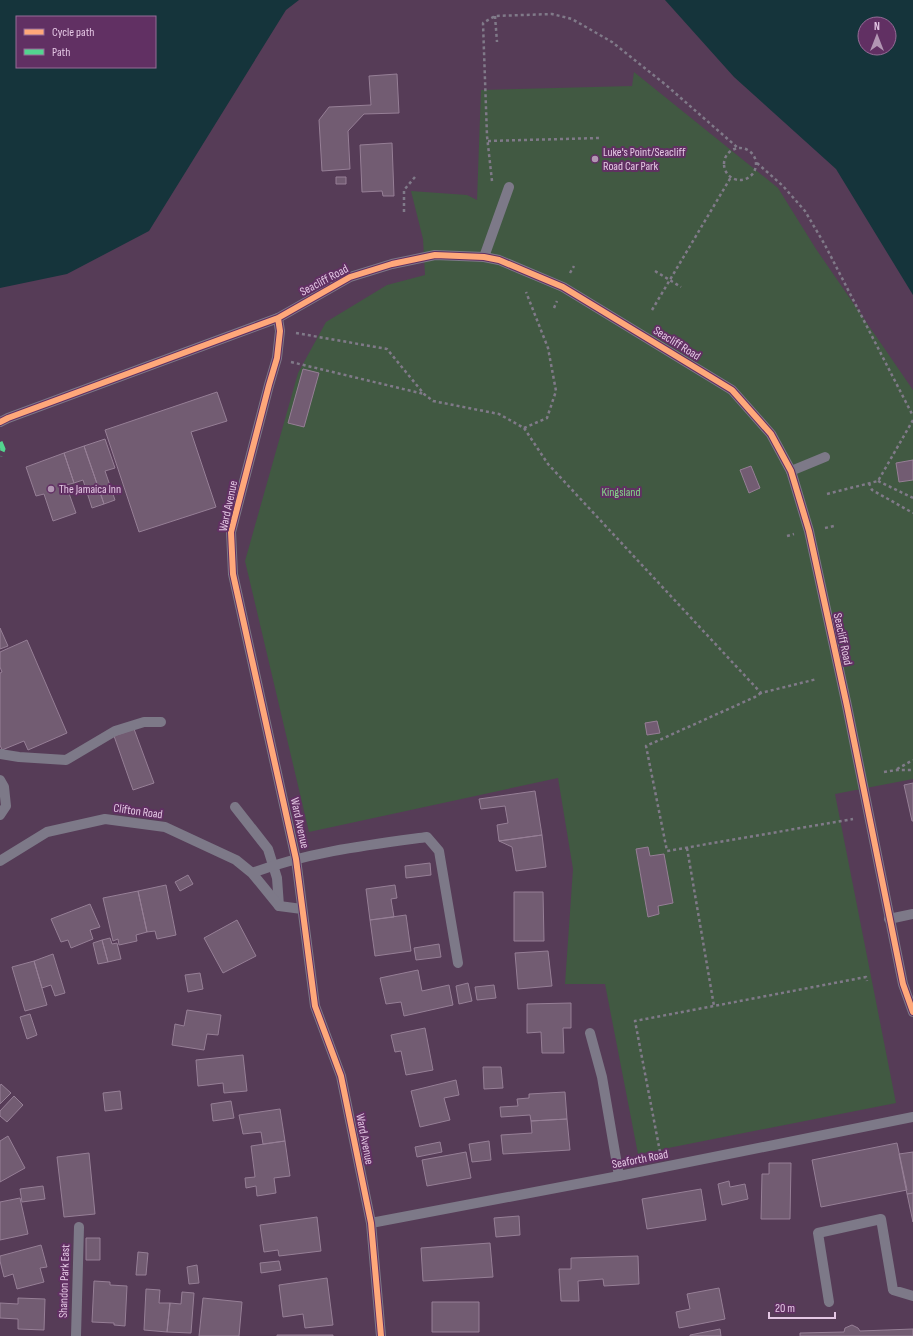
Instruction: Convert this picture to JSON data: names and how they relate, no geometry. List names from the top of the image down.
{
  "streets": {
    "street": [
      "Seacliff Road",
      "Ward Avenue",
      "Clifton Road",
      "Seaforth Road",
      "Shandon Park East"
    ]
  },
  "crossings": [
    ["Seacliff Road", "Ward Avenue"],
    ["Ward Avenue", "Seaforth Road"]
  ],
  "parks": ["Kingsland"],
  "places": ["Luke's Point/Seacliff Road Car Park", "The Jamaica Inn"],
  "legend": ["Cycle path", "Path"],
  "scale_bar": "20 m",
  "north": "top"
}
